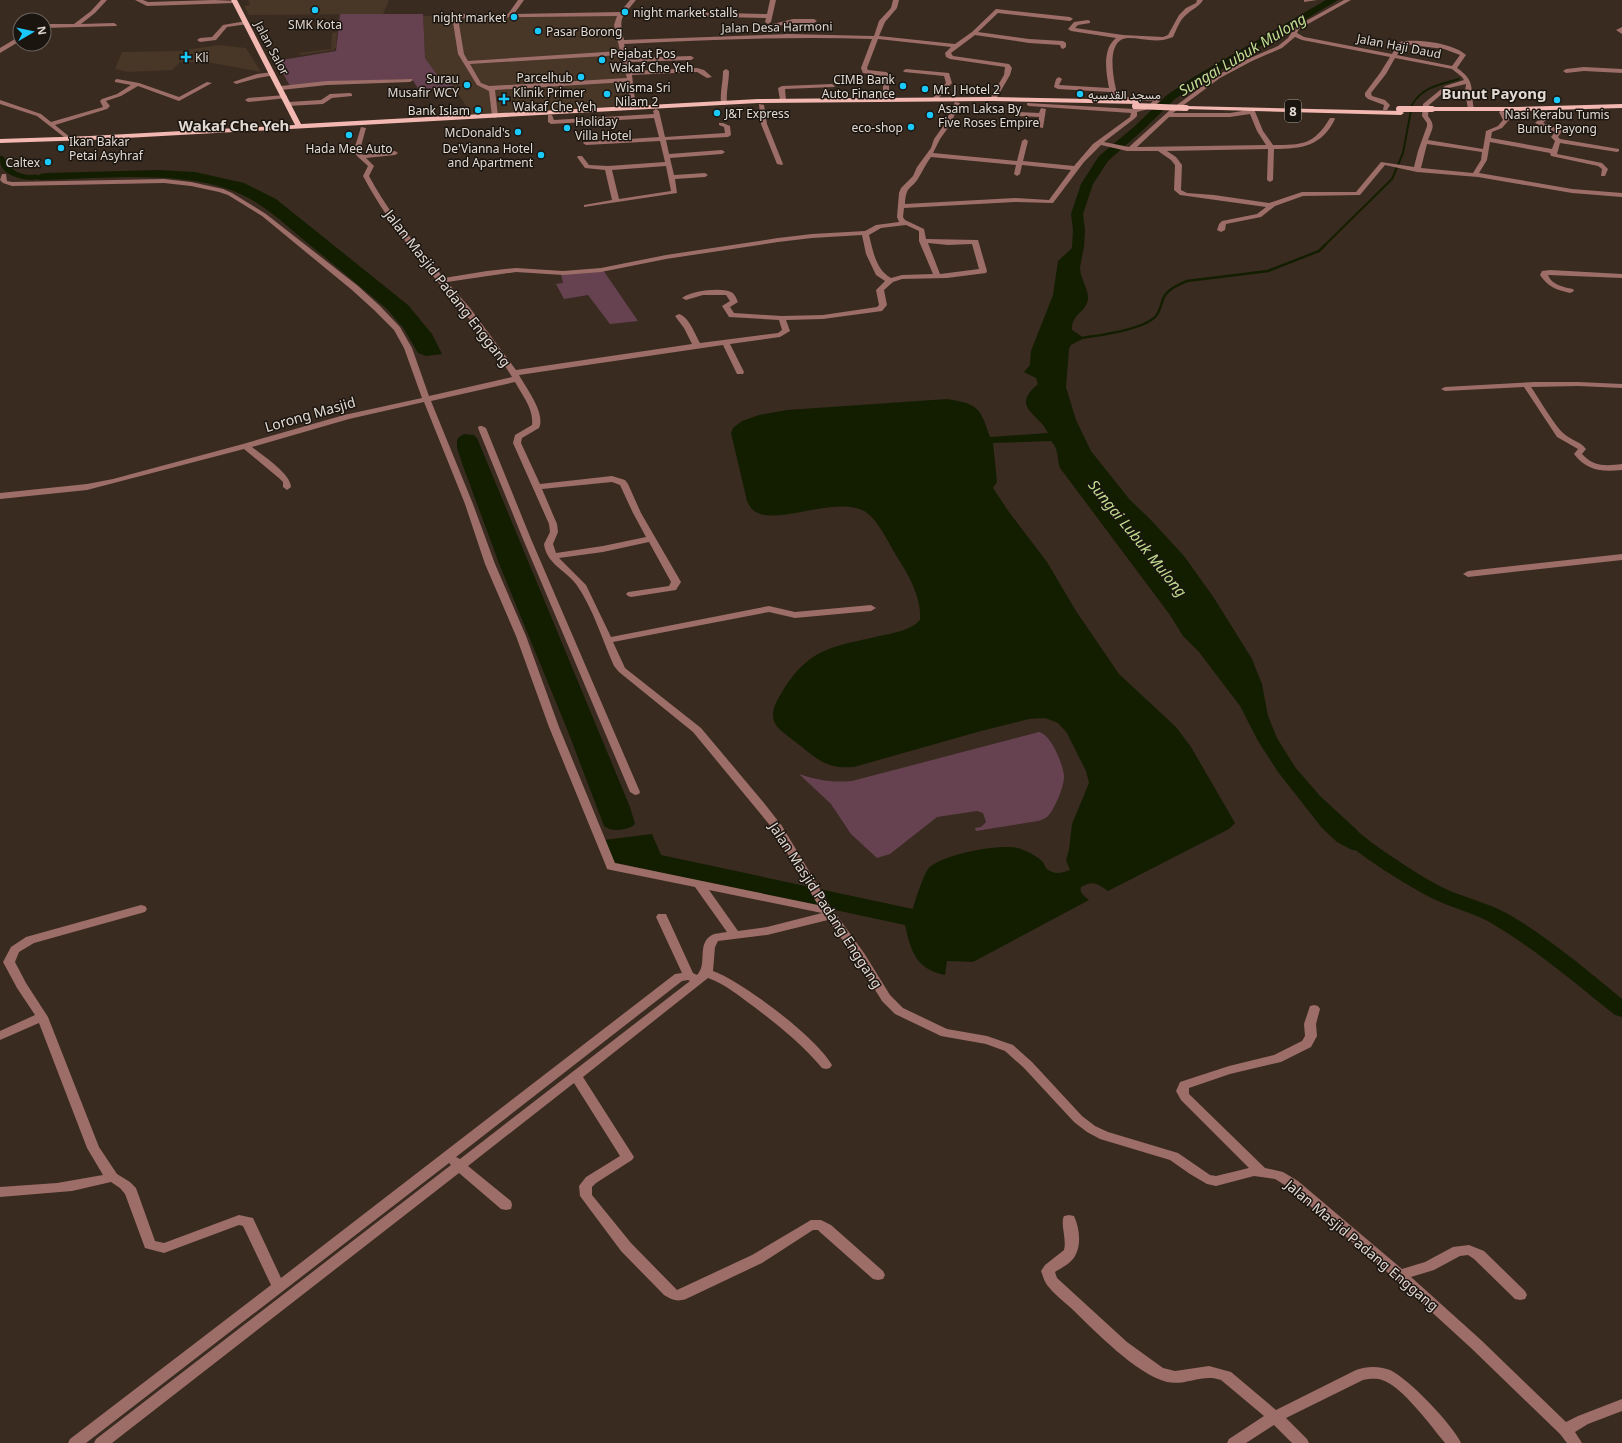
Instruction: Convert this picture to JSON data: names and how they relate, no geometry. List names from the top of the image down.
{
  "streets": {
    "main road": ["Jalan Salor", "8"],
    "street": [
      "Jalan Desa Harmoni",
      "Jalan Haji Daud",
      "Jalan Masjid Padang Enggang",
      "Lorong Masjid"
    ]
  },
  "crossings": [
    ["Jalan Salor", "8"],
    ["8", "Jalan Masjid Padang Enggang"],
    ["Jalan Masjid Padang Enggang", "Lorong Masjid"]
  ],
  "districts": ["Bunut Payong", "Wakaf Che Yeh"],
  "water": ["Sungai Lubuk Mulong"],
  "places": {
    "other": [
      "SMK Kota",
      "night market stalls",
      "night market",
      "Pasar Borong",
      "Pejabat Pos Wakaf Che Yeh",
      "Parcelhub",
      "Surau Musafir WCY",
      "CIMB Bank Auto Finance",
      "Mr. J Hotel 2",
      "Wisma Sri Nilam 2",
      "مسجد القدسيه",
      "Nasi Kerabu Tumis Bunut Payong",
      "Bank Islam",
      "J&T Express",
      "Asam Laksa By Five Roses Empire",
      "eco-shop",
      "Holiday Villa Hotel",
      "McDonald's",
      "Hada Mee Auto",
      "Ikan Bakar Petai Asyhraf",
      "De'Vianna Hotel and Apartment",
      "Caltex"
    ],
    "health": ["Kli", "Klinik Primer Wakaf Che Yeh"]
  },
  "north": "right"
}
